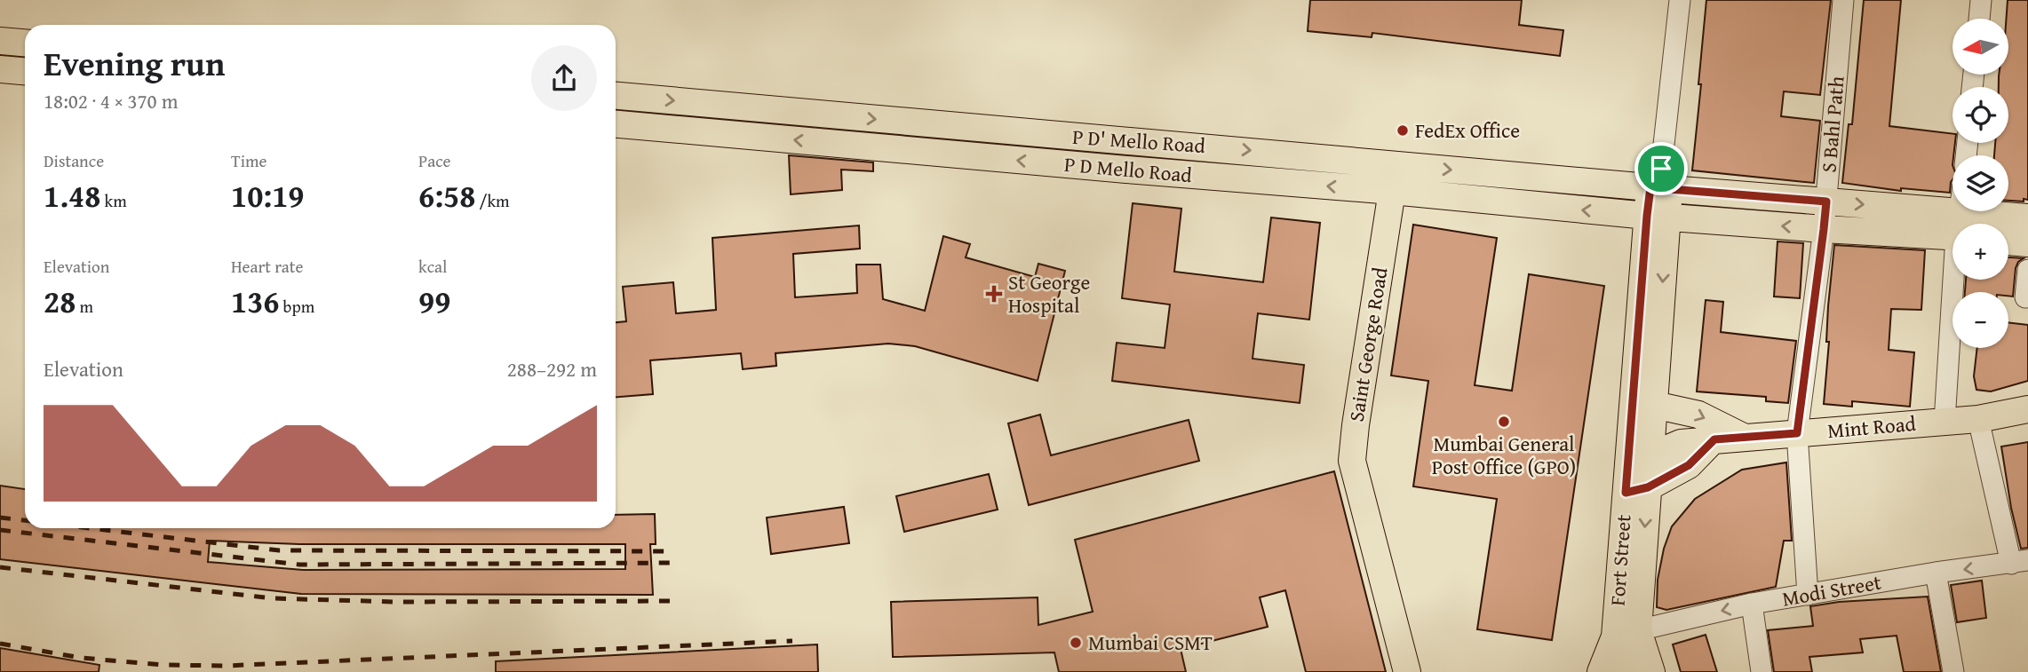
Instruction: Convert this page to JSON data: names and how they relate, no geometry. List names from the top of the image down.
{
  "streets": {
    "main road": [
      "P D' Mello Road",
      "P D Mello Road",
      "Saint George Road",
      "Mint Road",
      "Fort Street"
    ],
    "street": ["S Bahl Path", "Modi Street"]
  },
  "crossings": [
    ["S Bahl Path", "P D' Mello Road"],
    ["S Bahl Path", "P D Mello Road"],
    ["S Bahl Path", "Mint Road"],
    ["S Bahl Path", "Modi Street"],
    ["P D' Mello Road", "Fort Street"],
    ["P D Mello Road", "Saint George Road"],
    ["P D Mello Road", "Fort Street"],
    ["Mint Road", "Fort Street"],
    ["Fort Street", "Modi Street"]
  ],
  "one_way": ["P D' Mello Road", "P D Mello Road", "Modi Street"],
  "places": {
    "other": ["FedEx Office", "Mumbai General Post Office (GPO)", "Mumbai CSMT"],
    "health": ["St George Hospital"]
  },
  "north": "left",
  "page": {
    "map_buttons": ["+", "−"],
    "heading": ["Evening run", "18:02 · 4 × 370 m"],
    "stats": [
      ["Distance", "1.48 km"],
      ["Time", "10:19"],
      ["Pace", "6:58 /km"],
      ["Elevation", "28 m"],
      ["Heart rate", "136 bpm"],
      ["kcal", "99"]
    ],
    "chart": ["Elevation", "288–292 m"]
  }
}
